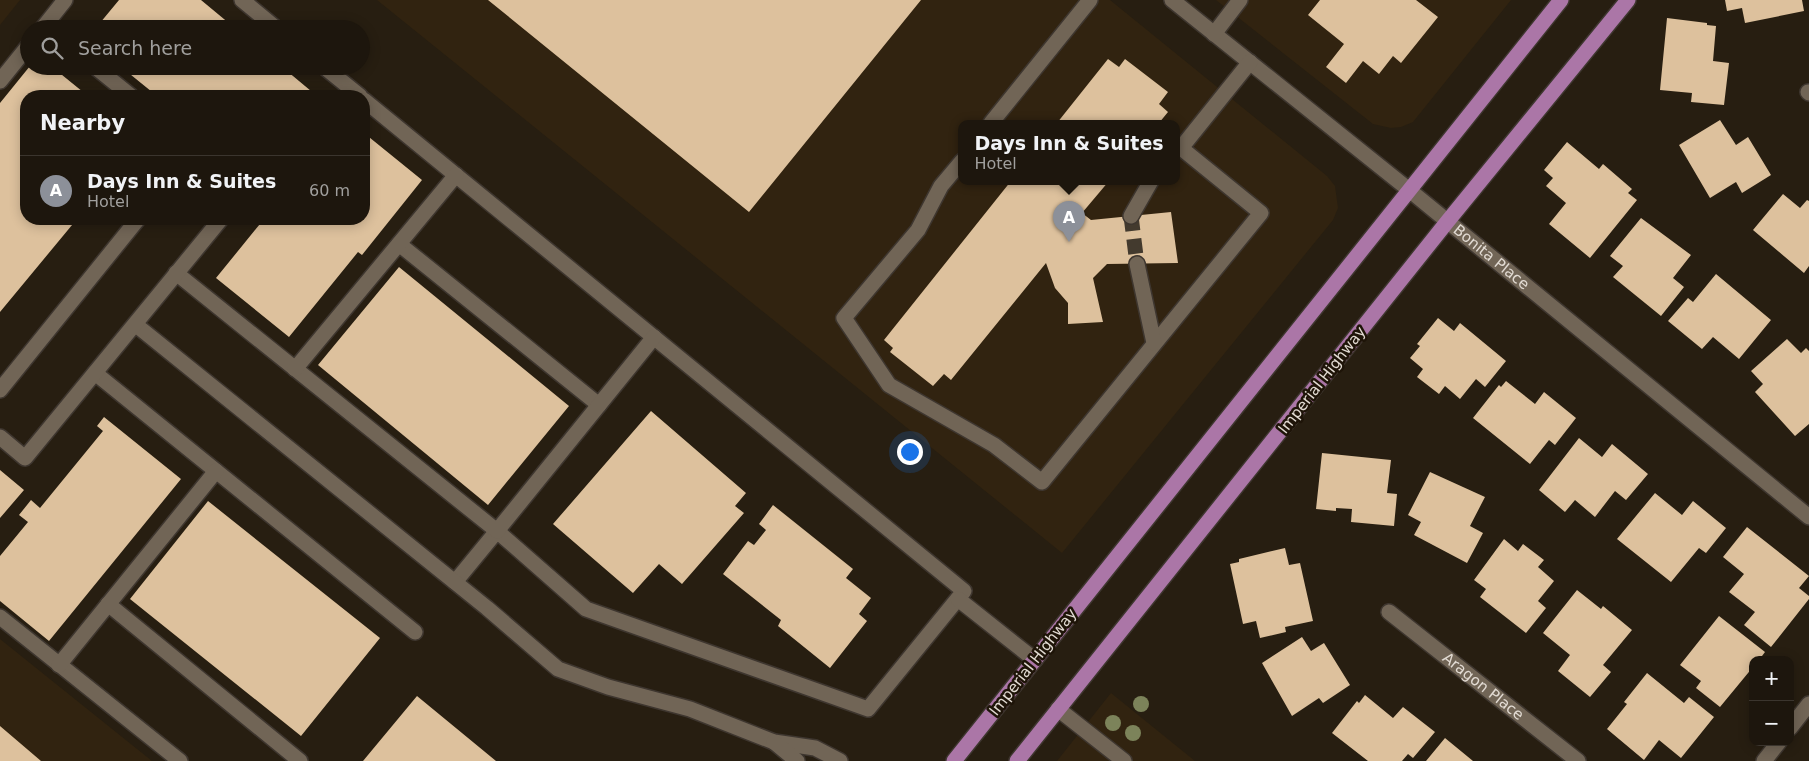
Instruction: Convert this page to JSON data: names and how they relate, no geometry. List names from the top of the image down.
{
  "streets": {
    "main road": ["Imperial Highway"],
    "street": ["Bonita Place", "Aragon Place"]
  },
  "crossings": [
    ["Bonita Place", "Imperial Highway"]
  ],
  "page": {
    "search": "Search here",
    "heading": "Nearby",
    "popup": ["Days Inn & Suites", "Hotel"],
    "list": [
      {
        "mark": "A",
        "name": "Days Inn & Suites",
        "note": "Hotel",
        "value": "60 m"
      }
    ],
    "pins": "A",
    "map_buttons": ["+", "−"]
  }
}
